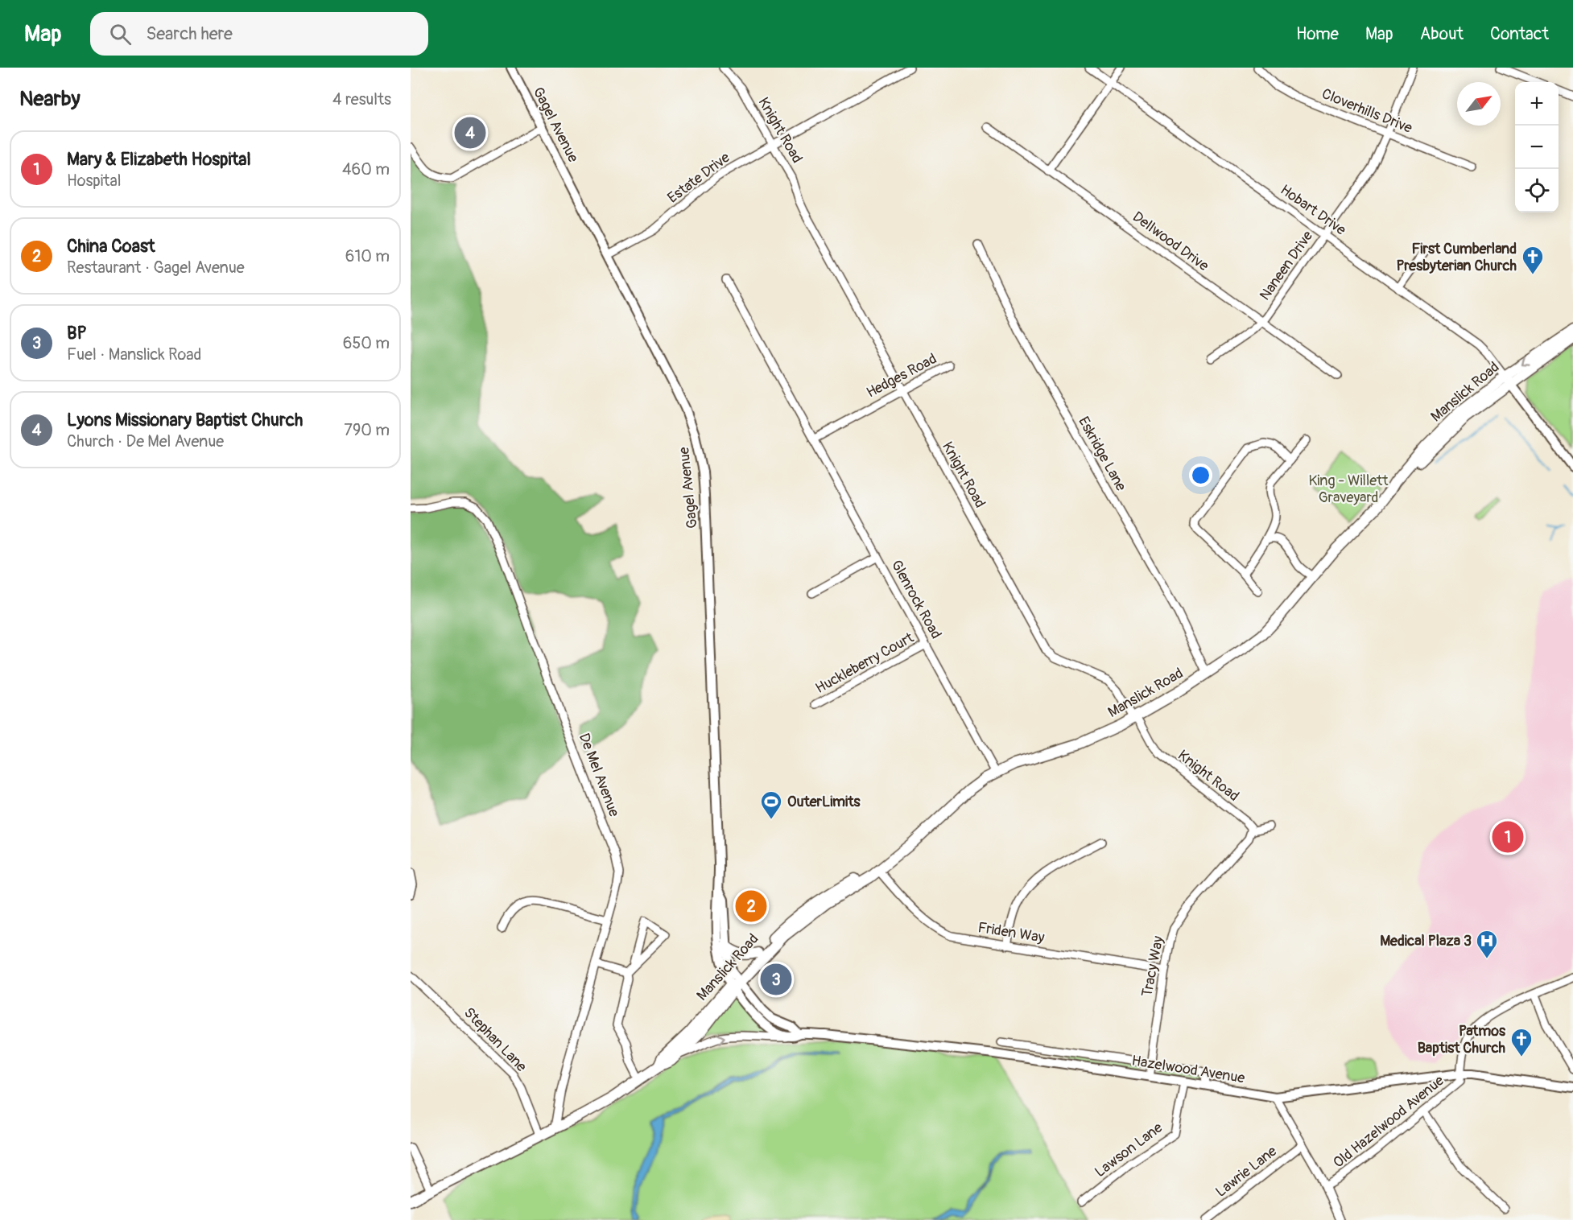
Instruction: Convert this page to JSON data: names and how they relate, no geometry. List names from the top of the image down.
{
  "streets": {
    "main road": ["Manslick Road"],
    "street": [
      "Cloverhills Drive",
      "Gagel Avenue",
      "Knight Road",
      "Estate Drive",
      "Hobart Drive",
      "Dellwood Drive",
      "Naneen Drive",
      "Hedges Road",
      "Eskridge Lane",
      "Glenrock Road",
      "Huckleberry Court",
      "De Mel Avenue",
      "Friden Way",
      "Tracy Way",
      "Stephan Lane",
      "Hazelwood Avenue",
      "Old Hazelwood Avenue",
      "Lawson Lane",
      "Lawrie Lane"
    ]
  },
  "crossings": [
    ["Cloverhills Drive", "Naneen Drive"],
    ["Gagel Avenue", "Estate Drive"],
    ["Gagel Avenue", "Manslick Road"],
    ["Gagel Avenue", "Hazelwood Avenue"],
    ["Knight Road", "Estate Drive"],
    ["Knight Road", "Hedges Road"],
    ["Knight Road", "Manslick Road"],
    ["Knight Road", "Tracy Way"],
    ["Hobart Drive", "Naneen Drive"],
    ["Hobart Drive", "Manslick Road"],
    ["Dellwood Drive", "Naneen Drive"],
    ["Hedges Road", "Glenrock Road"],
    ["Manslick Road", "Eskridge Lane"],
    ["Manslick Road", "Glenrock Road"],
    ["Manslick Road", "De Mel Avenue"],
    ["Manslick Road", "Friden Way"],
    ["Manslick Road", "Stephan Lane"],
    ["Manslick Road", "Hazelwood Avenue"],
    ["Glenrock Road", "Huckleberry Court"],
    ["Friden Way", "Tracy Way"],
    ["Tracy Way", "Hazelwood Avenue"],
    ["Hazelwood Avenue", "Old Hazelwood Avenue"],
    ["Hazelwood Avenue", "Lawson Lane"]
  ],
  "parks": ["King - Willett Graveyard"],
  "places": {
    "church": ["First Cumberland Presbyterian Church", "Patmos Baptist Church"],
    "sports": ["OuterLimits"],
    "hospital": ["Medical Plaza 3"]
  },
  "north": "top right",
  "page": {
    "header": "Map",
    "search": "Search here",
    "nav": [
      "Home",
      "Map",
      "About",
      "Contact"
    ],
    "heading": ["Nearby", "4 results"],
    "map_buttons": ["+", "−"],
    "pins": [
      "4",
      "1",
      "2",
      "3"
    ],
    "list": [
      {
        "mark": "1",
        "name": "Mary & Elizabeth Hospital",
        "note": "Hospital",
        "value": "460 m"
      },
      {
        "mark": "2",
        "name": "China Coast",
        "note": "Restaurant · Gagel Avenue",
        "value": "610 m"
      },
      {
        "mark": "3",
        "name": "BP",
        "note": "Fuel · Manslick Road",
        "value": "650 m"
      },
      {
        "mark": "4",
        "name": "Lyons Missionary Baptist Church",
        "note": "Church · De Mel Avenue",
        "value": "790 m"
      }
    ]
  }
}
